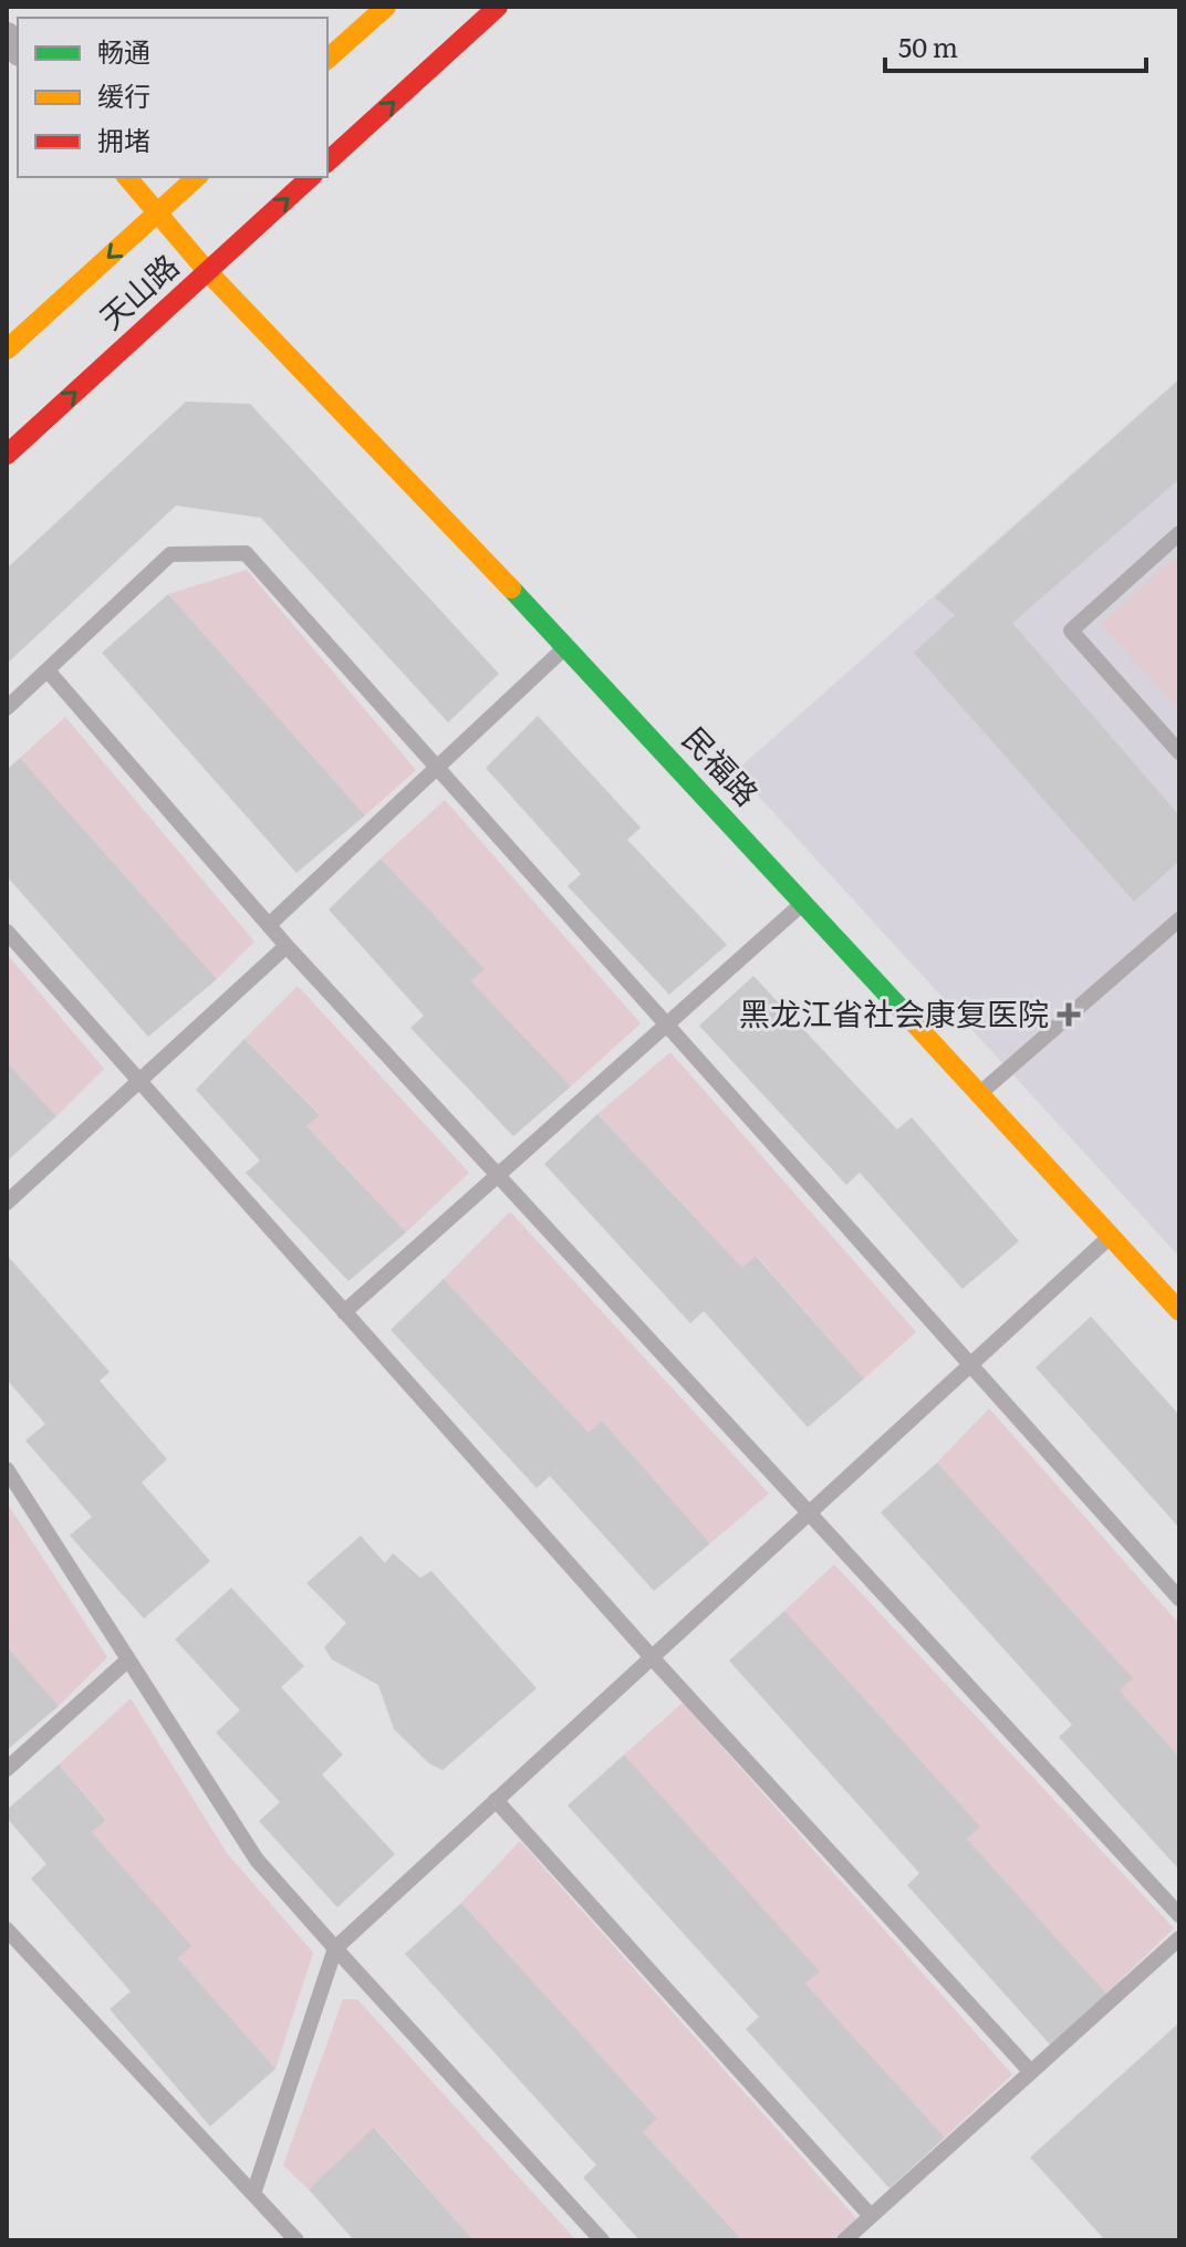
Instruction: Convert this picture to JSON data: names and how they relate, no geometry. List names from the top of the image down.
{
  "streets": {
    "street": ["天山路", "民福路"]
  },
  "crossings": [
    ["天山路", "民福路"]
  ],
  "places": {
    "health": ["黑龙江省社会康复医院"]
  },
  "legend": ["畅通", "缓行", "拥堵"],
  "scale_bar": "50 m"
}
